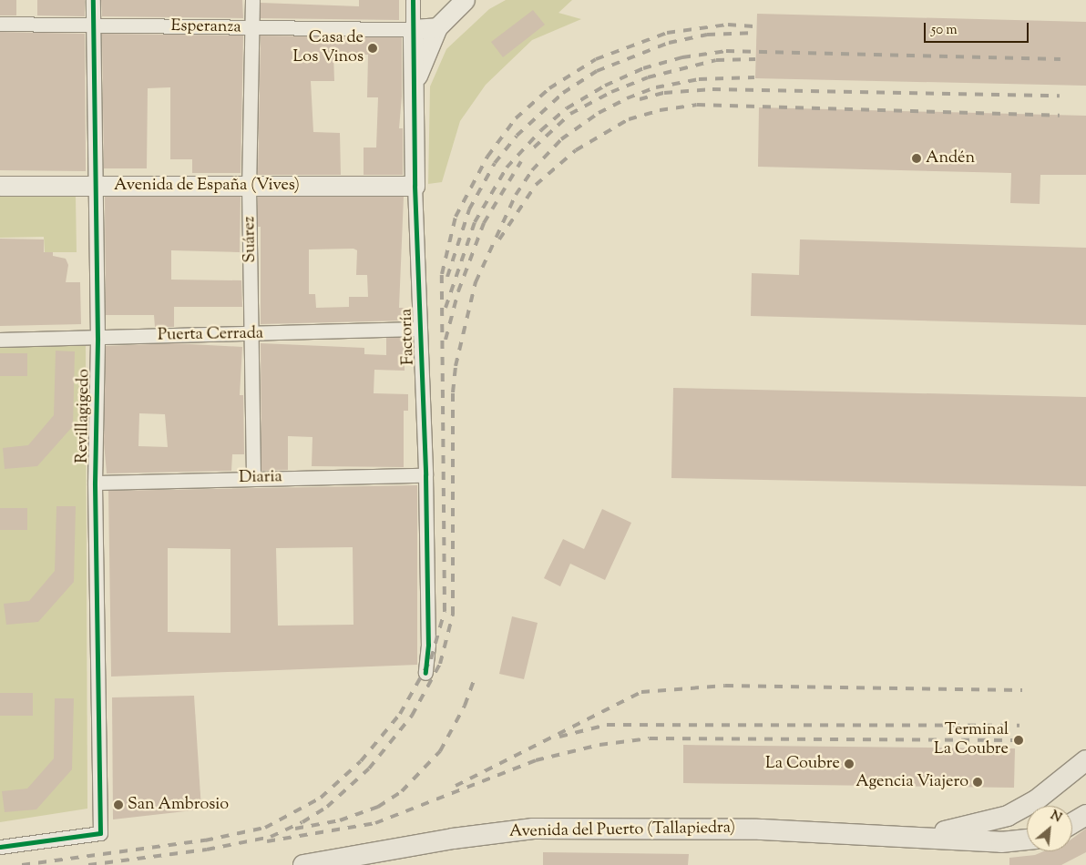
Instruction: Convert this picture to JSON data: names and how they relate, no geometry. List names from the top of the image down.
{
  "streets": {
    "main road": ["Avenida del Puerto (Tallapiedra)"],
    "street": [
      "Esperanza",
      "Avenida de España (Vives)",
      "Suárez",
      "Puerta Cerrada",
      "Factoría",
      "Revillagigedo",
      "Diaria"
    ]
  },
  "crossings": [
    ["Esperanza", "Suárez"],
    ["Esperanza", "Factoría"],
    ["Esperanza", "Revillagigedo"],
    ["Avenida de España (Vives)", "Suárez"],
    ["Avenida de España (Vives)", "Factoría"],
    ["Avenida de España (Vives)", "Revillagigedo"],
    ["Suárez", "Puerta Cerrada"],
    ["Suárez", "Diaria"],
    ["Puerta Cerrada", "Factoría"],
    ["Puerta Cerrada", "Revillagigedo"],
    ["Factoría", "Diaria"],
    ["Revillagigedo", "Diaria"]
  ],
  "places": [
    "Casa de Los Vinos",
    "Andén",
    "Terminal La Coubre",
    "La Coubre",
    "Agencia Viajero",
    "San Ambrosio"
  ],
  "scale_bar": "50 m",
  "north": "top right"
}
